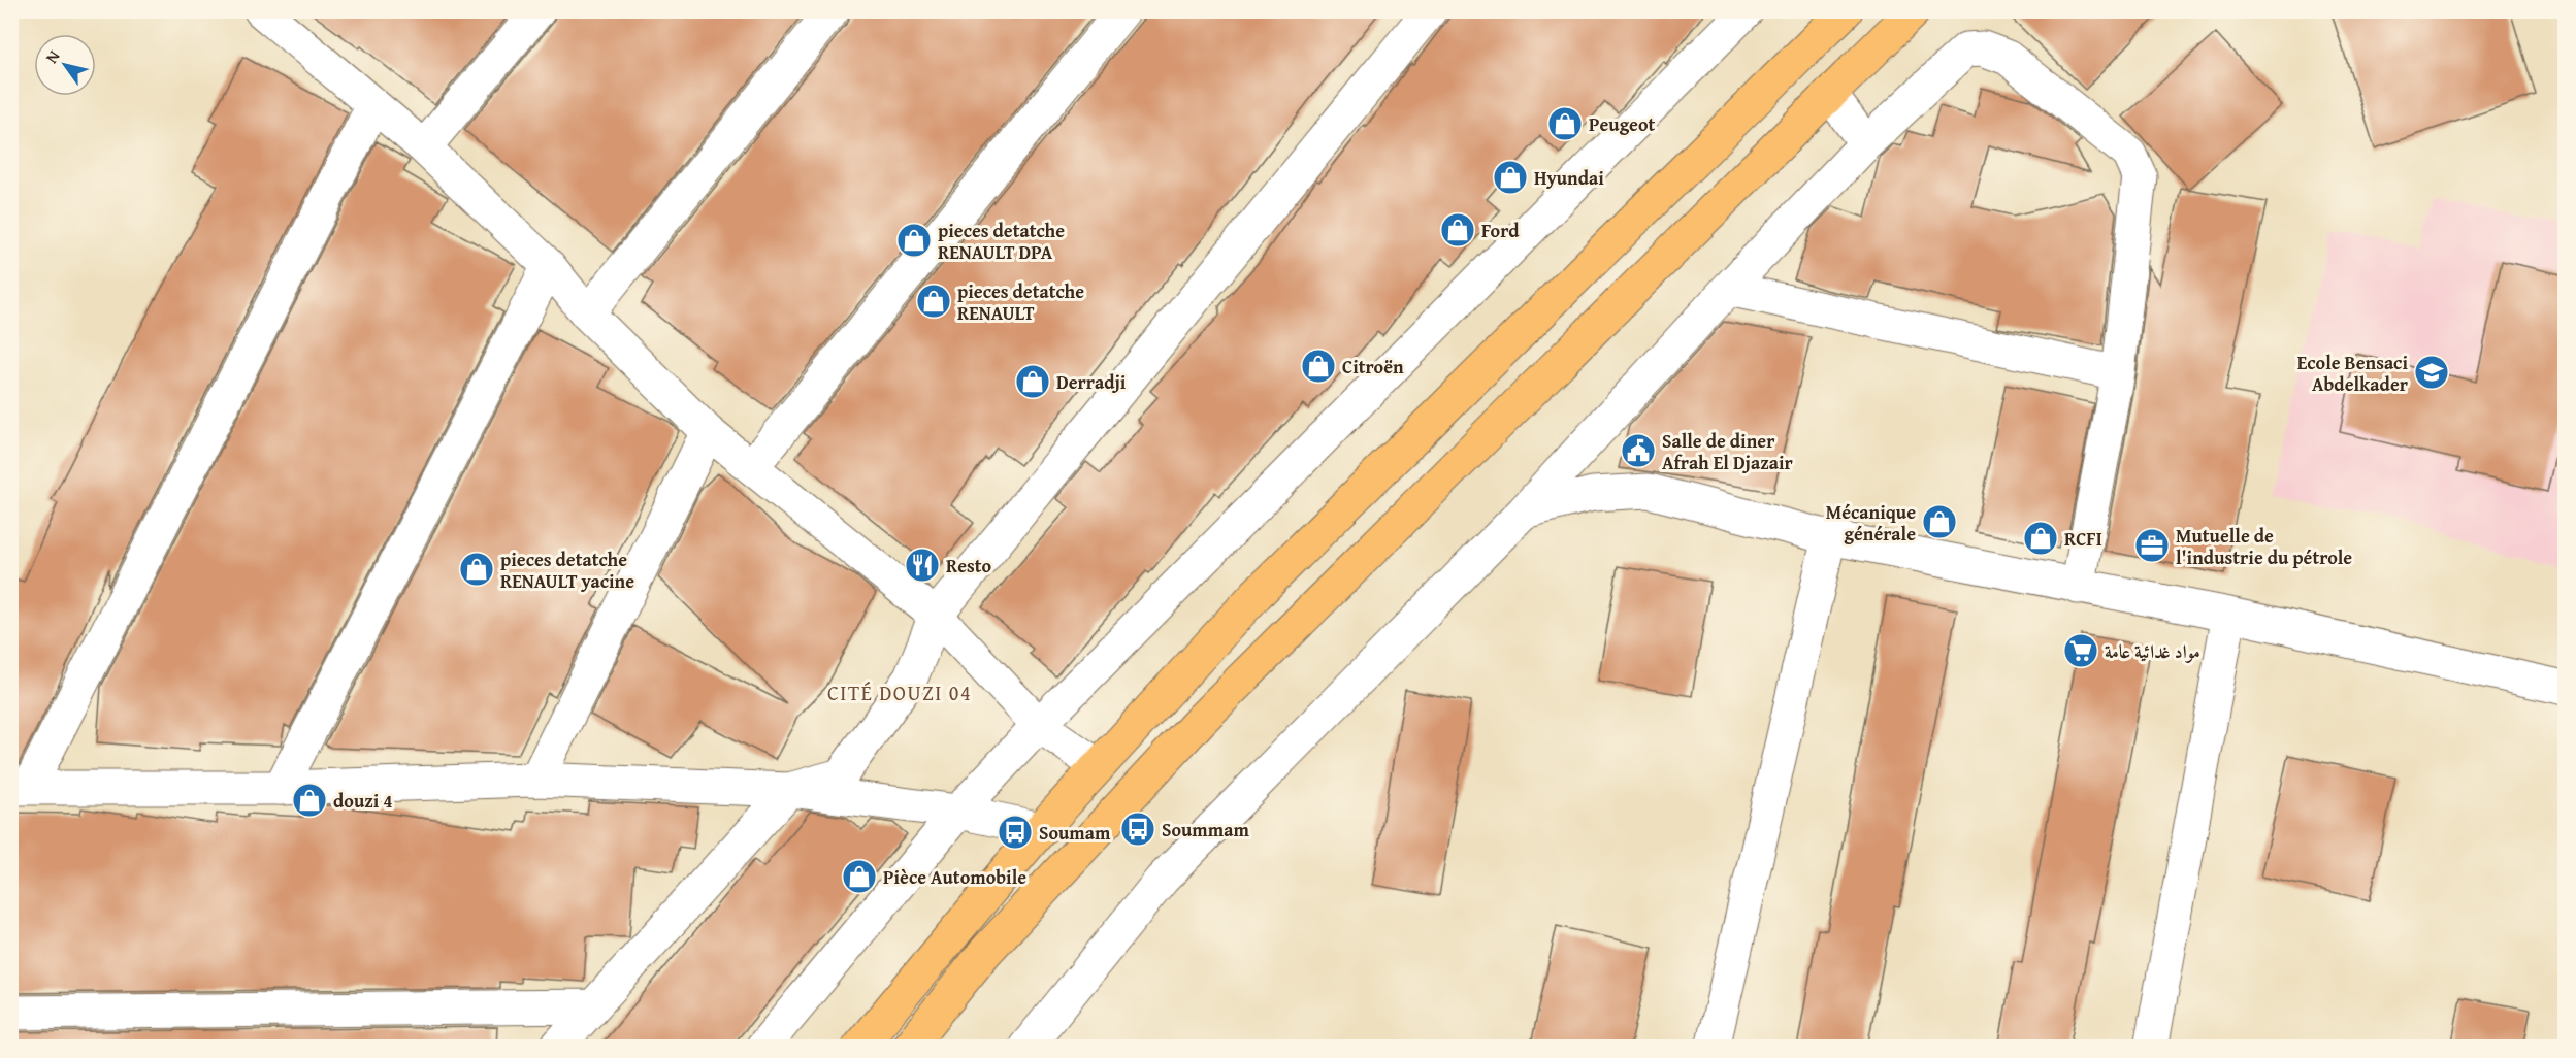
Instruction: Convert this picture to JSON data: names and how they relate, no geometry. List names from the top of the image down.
{
  "districts": ["CITÉ DOUZI 04"],
  "places": {
    "shop": [
      "Peugeot",
      "Hyundai",
      "Ford",
      "pieces detatche RENAULT DPA",
      "pieces detatche RENAULT",
      "Citroën",
      "Derradji",
      "Mécanique générale",
      "RCFI",
      "pieces detatche RENAULT yacine",
      "douzi 4",
      "Pièce Automobile"
    ],
    "school or university": ["Ecole Bensaci Abdelkader"],
    "public building": ["Salle de diner Afrah El Djazair"],
    "office": ["Mutuelle de l'industrie du pétrole"],
    "restaurant": ["Resto"],
    "supermarket": ["مواد غدائية عامة"],
    "bus stop": ["Soummam", "Soumam"]
  },
  "north": "top left"
}
